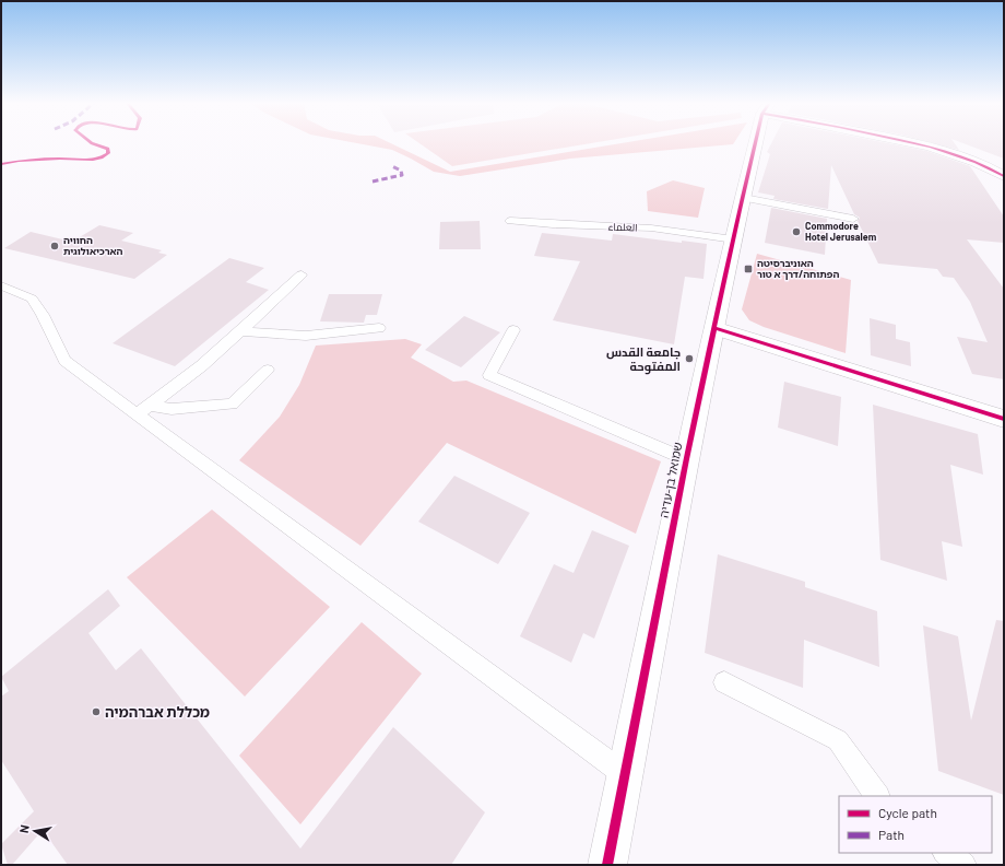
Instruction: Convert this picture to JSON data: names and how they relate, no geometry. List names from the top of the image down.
{
  "streets": {
    "street": ["שמואל בן-עדיה"],
    "lane": ["العلماء"]
  },
  "crossings": [
    ["العلماء", "שמואל בן-עדיה"]
  ],
  "places": {
    "other": [
      "Commodore Hotel Jerusalem",
      "החוויה הארכיאולוגית",
      "جامعة القدس المفتوحة",
      "מכללת אברהמיה"
    ],
    "transit": ["האוניברסיטה הפתוחה/דרך א טור"]
  },
  "legend": ["Cycle path", "Path"],
  "north": "left"
}
